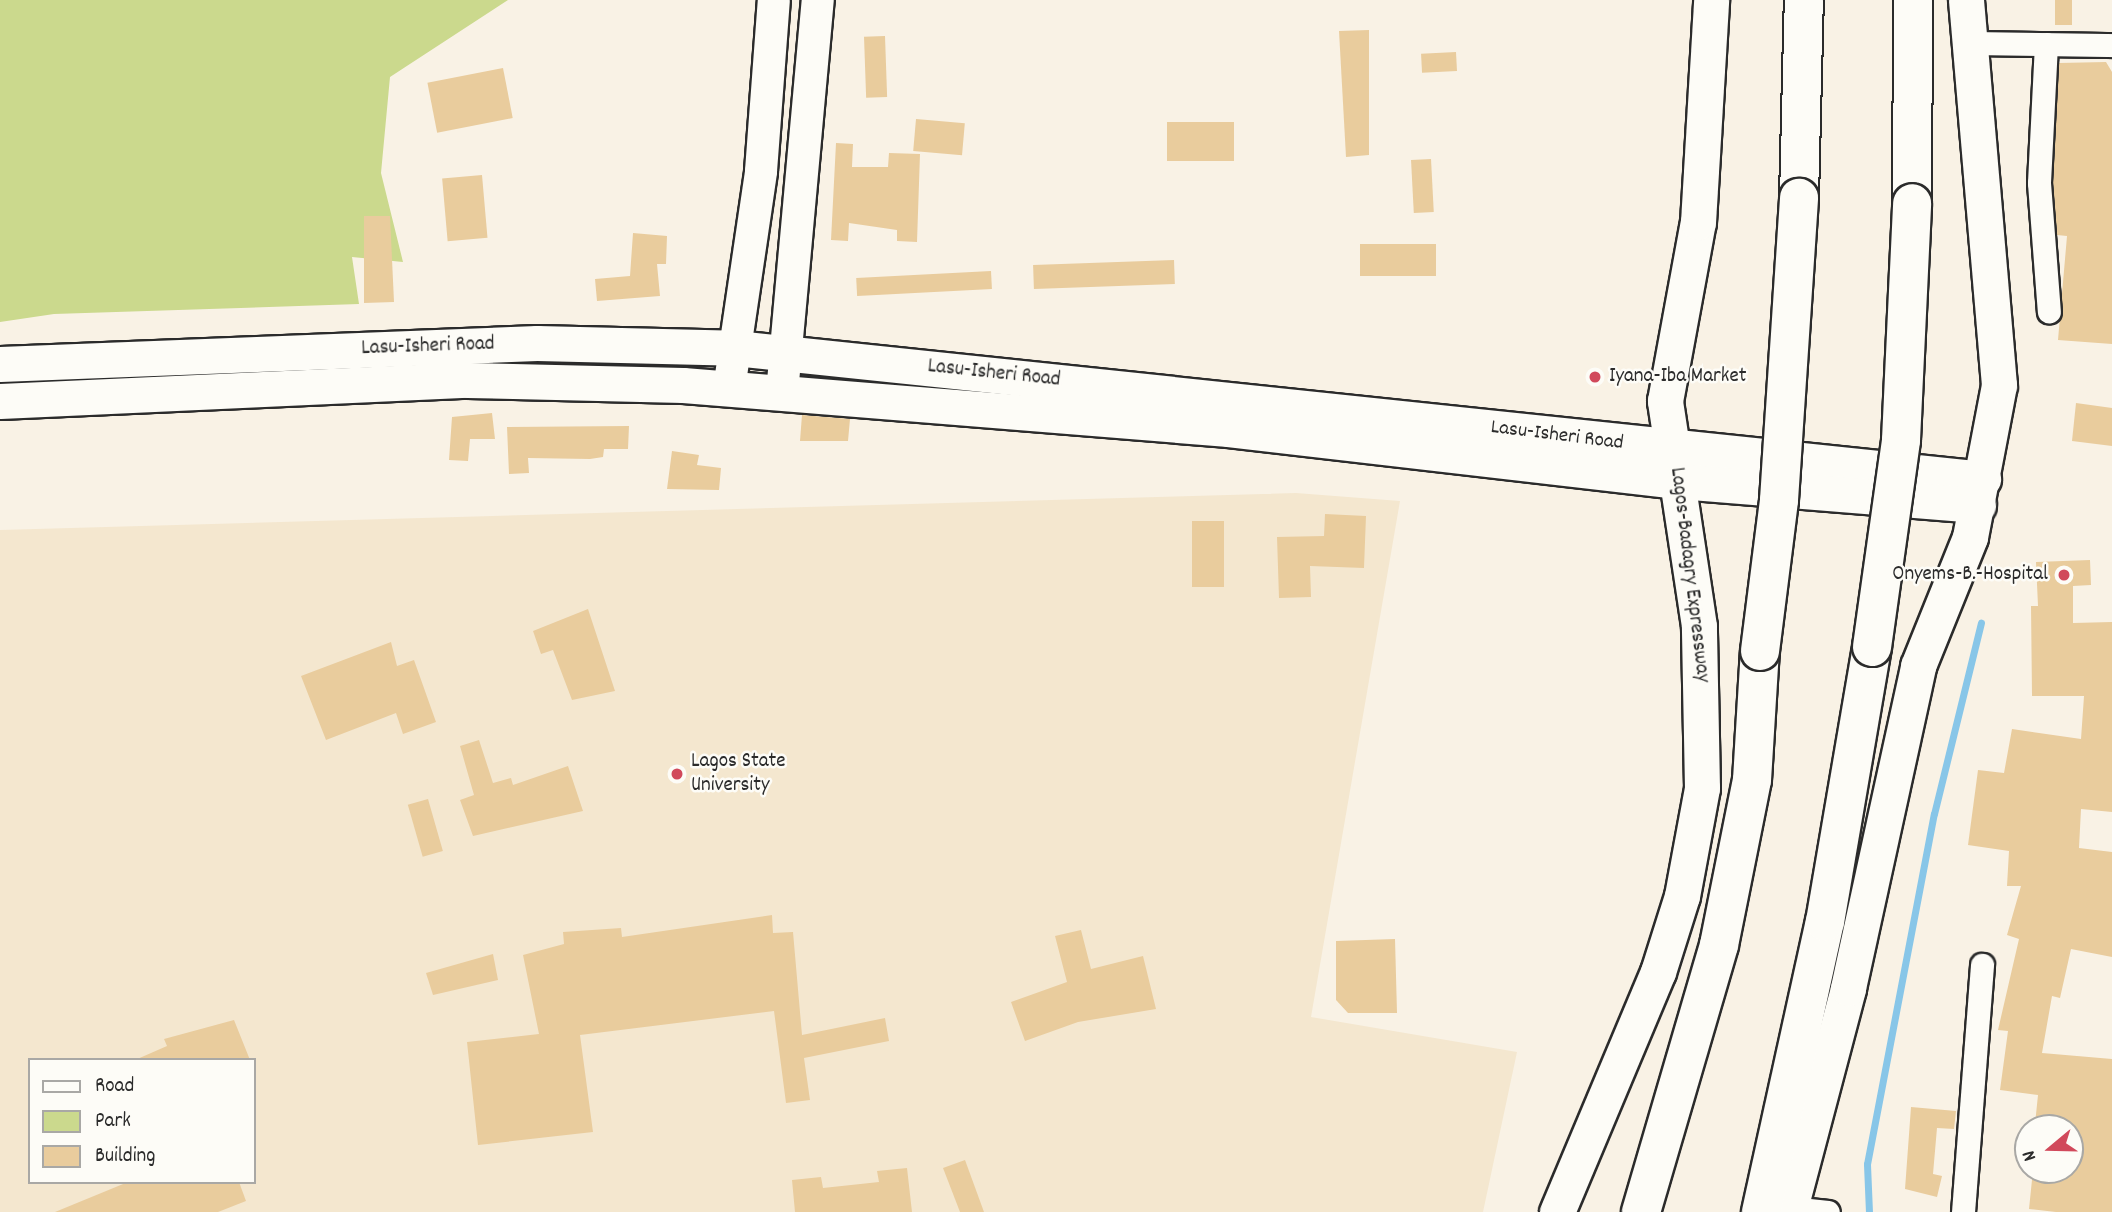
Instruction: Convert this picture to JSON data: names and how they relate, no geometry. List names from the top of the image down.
{
  "streets": {
    "main road": ["Lasu-Isheri Road", "Lagos-Badagry Expressway"]
  },
  "crossings": [
    ["Lasu-Isheri Road", "Lagos-Badagry Expressway"]
  ],
  "places": ["Iyana-Iba Market", "Onyems-B.-Hospital", "Lagos State University"],
  "legend": ["Road", "Park", "Building"],
  "north": "left"
}
